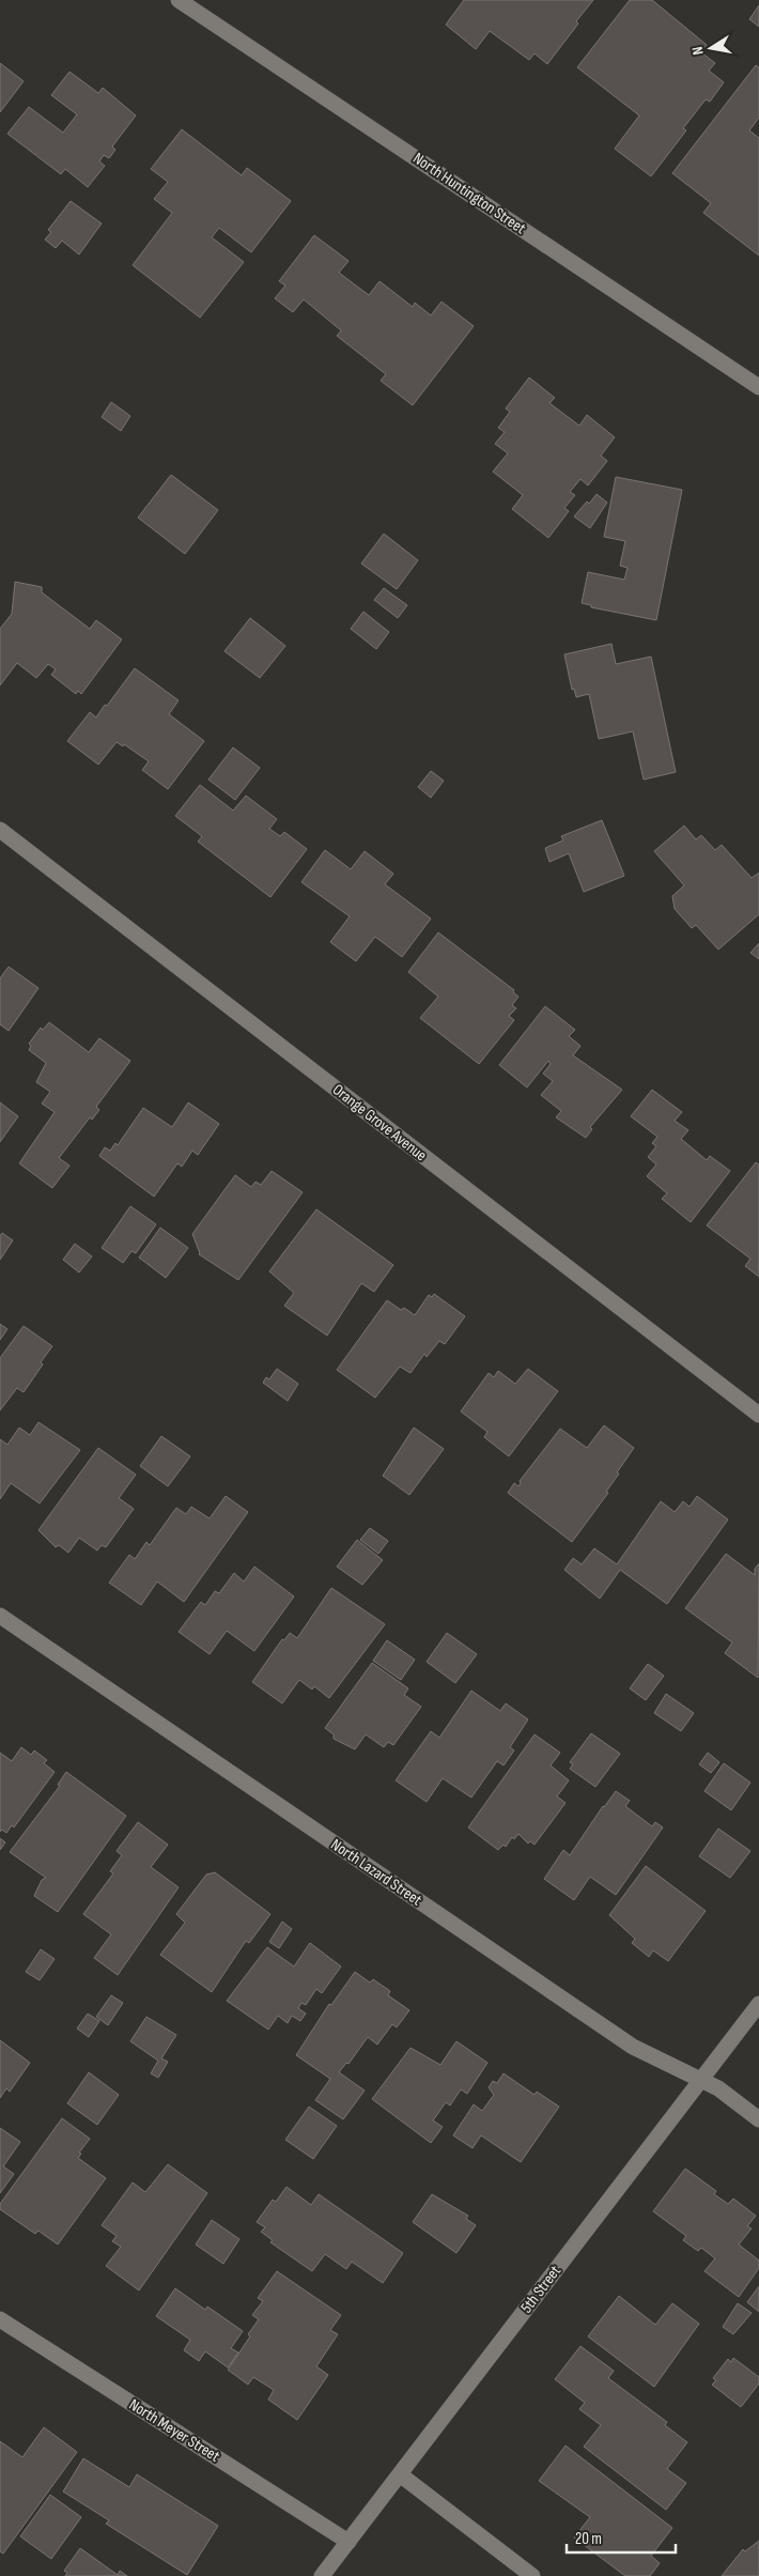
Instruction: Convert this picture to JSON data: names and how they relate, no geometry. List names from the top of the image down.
{
  "streets": {
    "street": [
      "North Huntington Street",
      "Orange Grove Avenue",
      "North Lazard Street",
      "5th Street",
      "North Meyer Street"
    ]
  },
  "crossings": [
    ["North Lazard Street", "5th Street"],
    ["5th Street", "North Meyer Street"]
  ],
  "scale_bar": "20 m",
  "north": "left"
}
